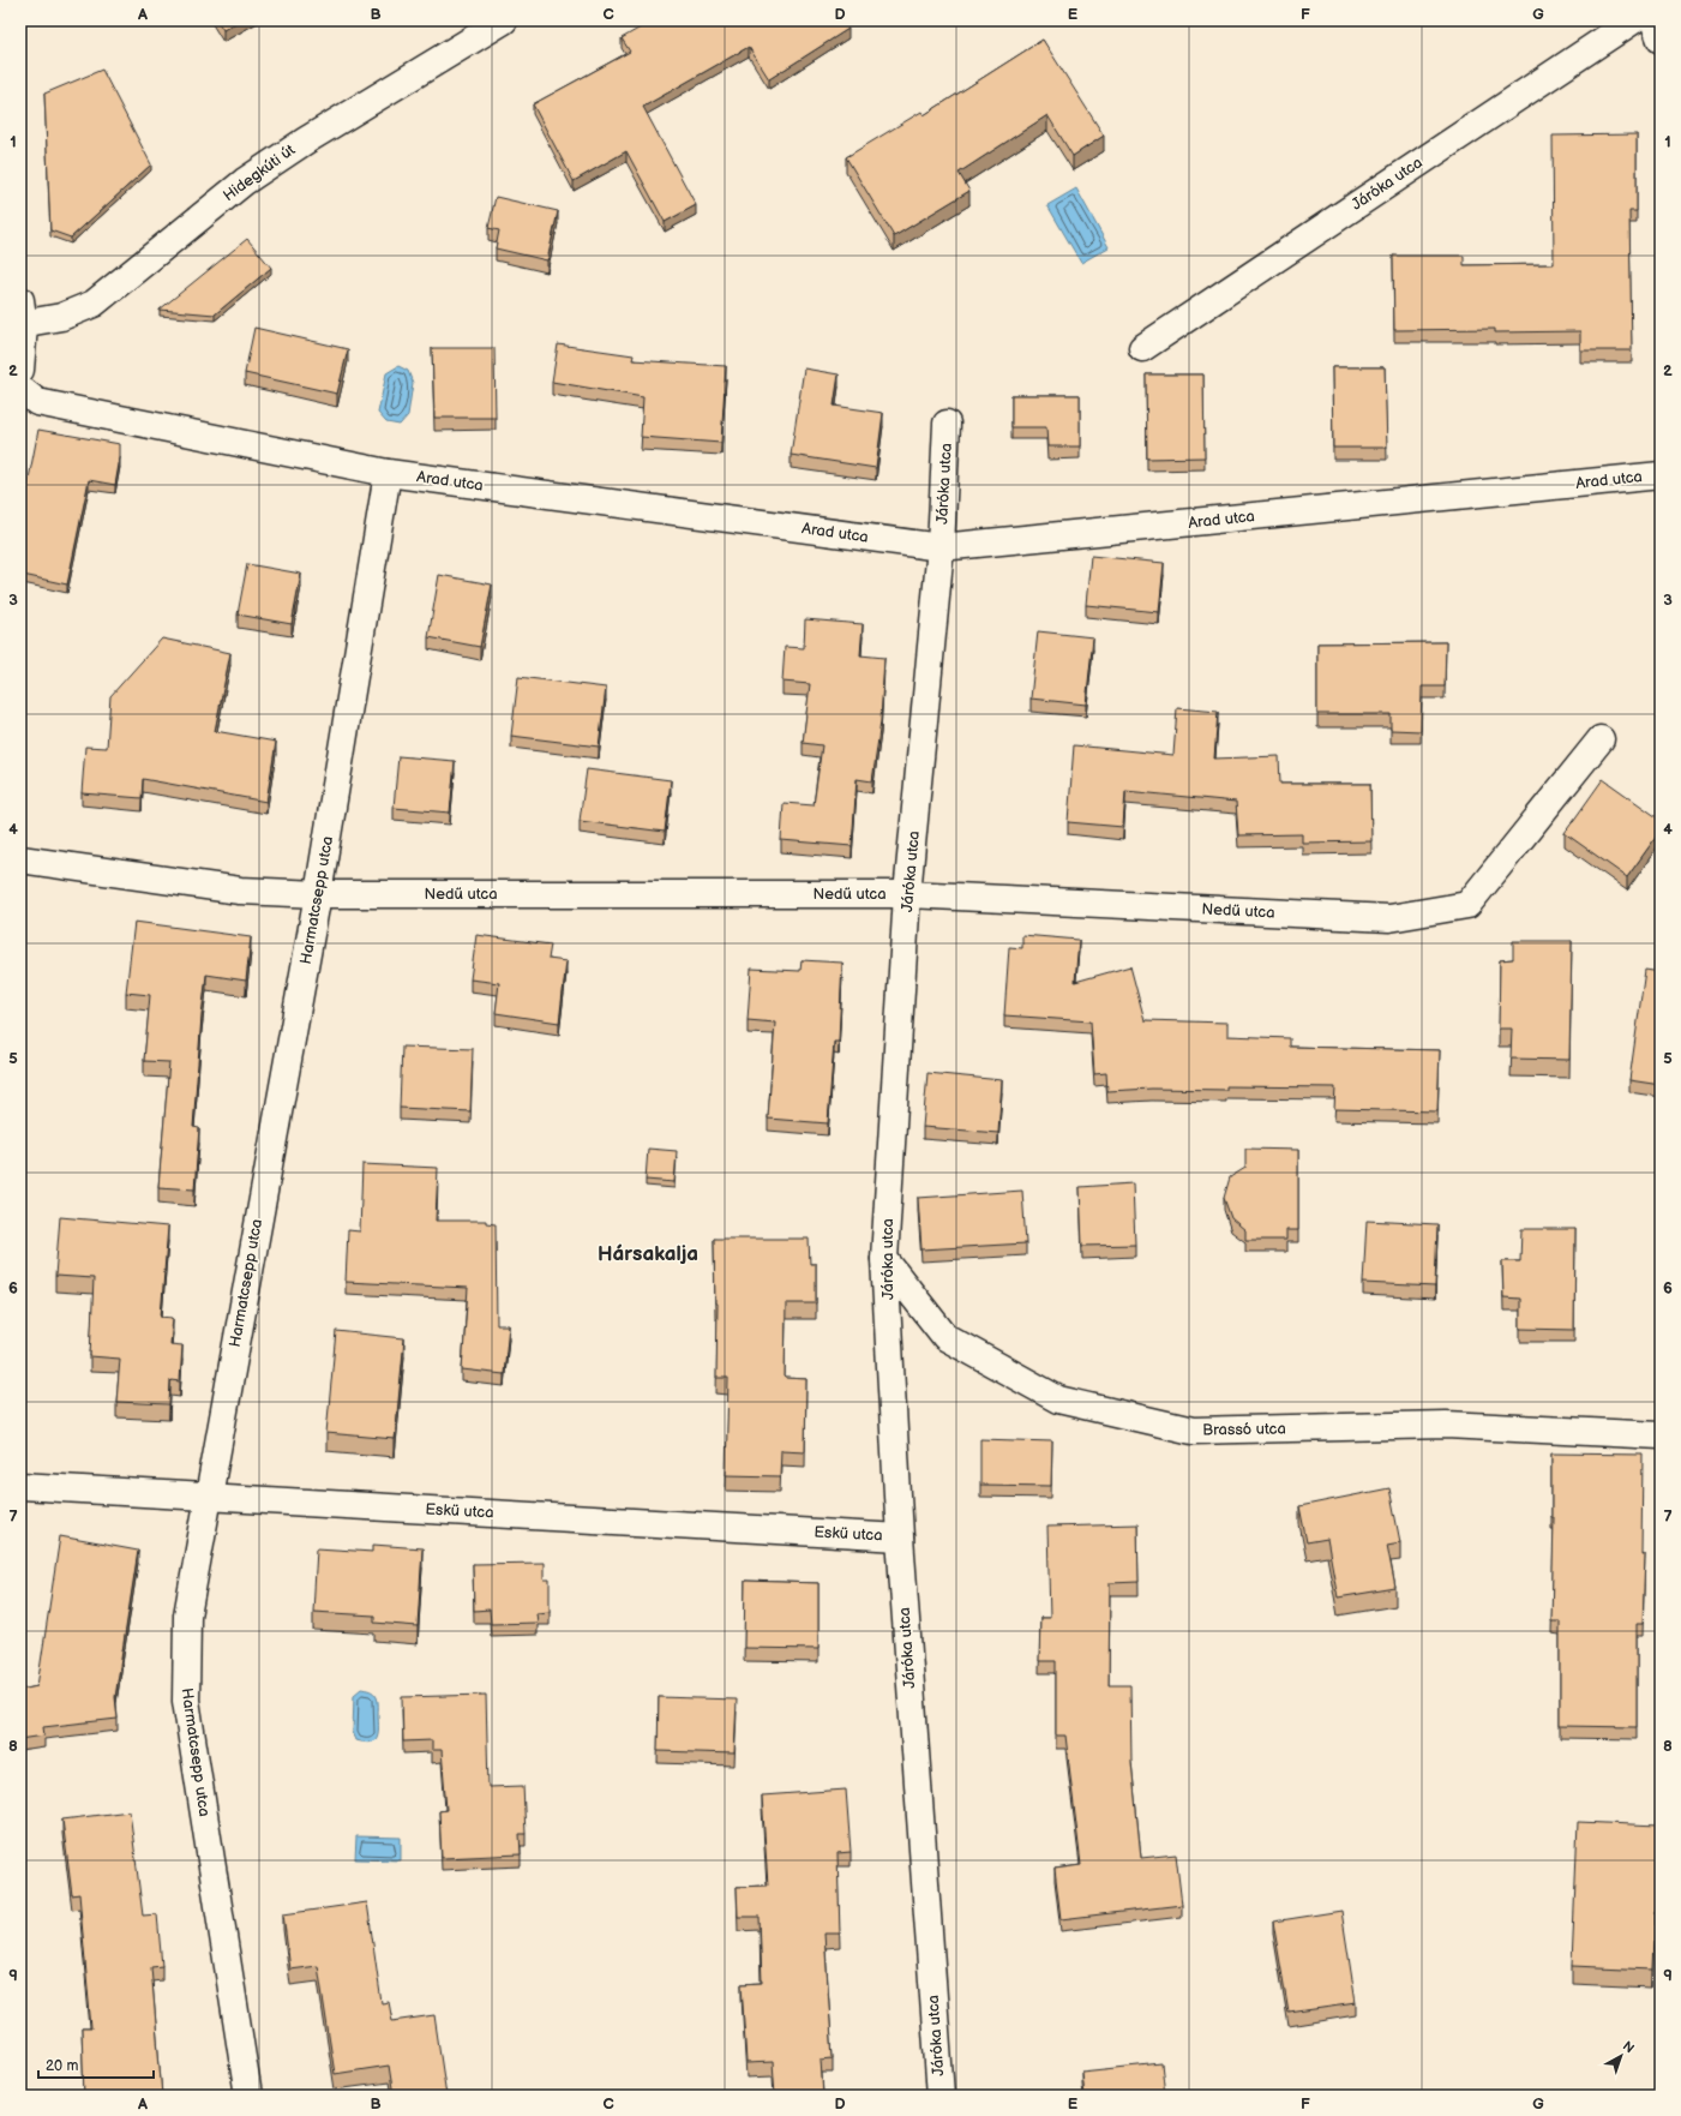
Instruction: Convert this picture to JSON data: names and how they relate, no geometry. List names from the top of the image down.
{
  "streets": {
    "street": [
      "Hidegkúti út",
      "Járóka utca",
      "Arad utca",
      "Nedű utca",
      "Harmatcsepp utca",
      "Brassó utca",
      "Eskü utca"
    ]
  },
  "crossings": [
    ["Járóka utca", "Arad utca"],
    ["Járóka utca", "Nedű utca"],
    ["Járóka utca", "Brassó utca"],
    ["Járóka utca", "Eskü utca"],
    ["Arad utca", "Harmatcsepp utca"],
    ["Nedű utca", "Harmatcsepp utca"],
    ["Harmatcsepp utca", "Eskü utca"]
  ],
  "districts": ["Hársakalja"],
  "scale_bar": "20 m",
  "north": "top right",
  "grid": {
    "columns": [
      "A",
      "B",
      "C",
      "D",
      "E",
      "F",
      "G"
    ],
    "rows": [
      "1",
      "2",
      "3",
      "4",
      "5",
      "6",
      "7",
      "8",
      "9"
    ]
  }
}
